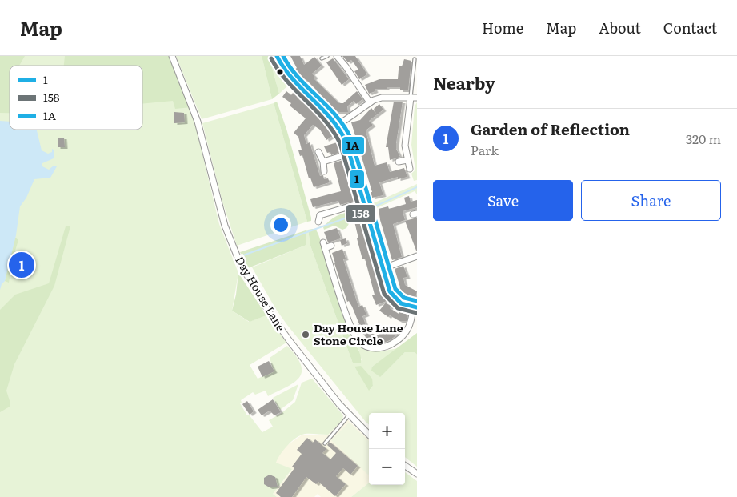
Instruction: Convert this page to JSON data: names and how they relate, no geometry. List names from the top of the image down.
{
  "streets": {
    "street": ["Day House Lane"]
  },
  "places": ["Day House Lane Stone Circle"],
  "lines": ["transit line 1", "transit line 1A", "transit line 158"],
  "legend": ["1", "158", "1A"],
  "page": {
    "header": "Map",
    "nav": [
      "Home",
      "Map",
      "About",
      "Contact"
    ],
    "heading": "Nearby",
    "list": [
      {
        "mark": "1",
        "name": "Garden of Reflection",
        "note": "Park",
        "value": "320 m"
      }
    ],
    "buttons": ["Save", "Share"],
    "pins": "1",
    "map_buttons": ["+", "−"]
  }
}
